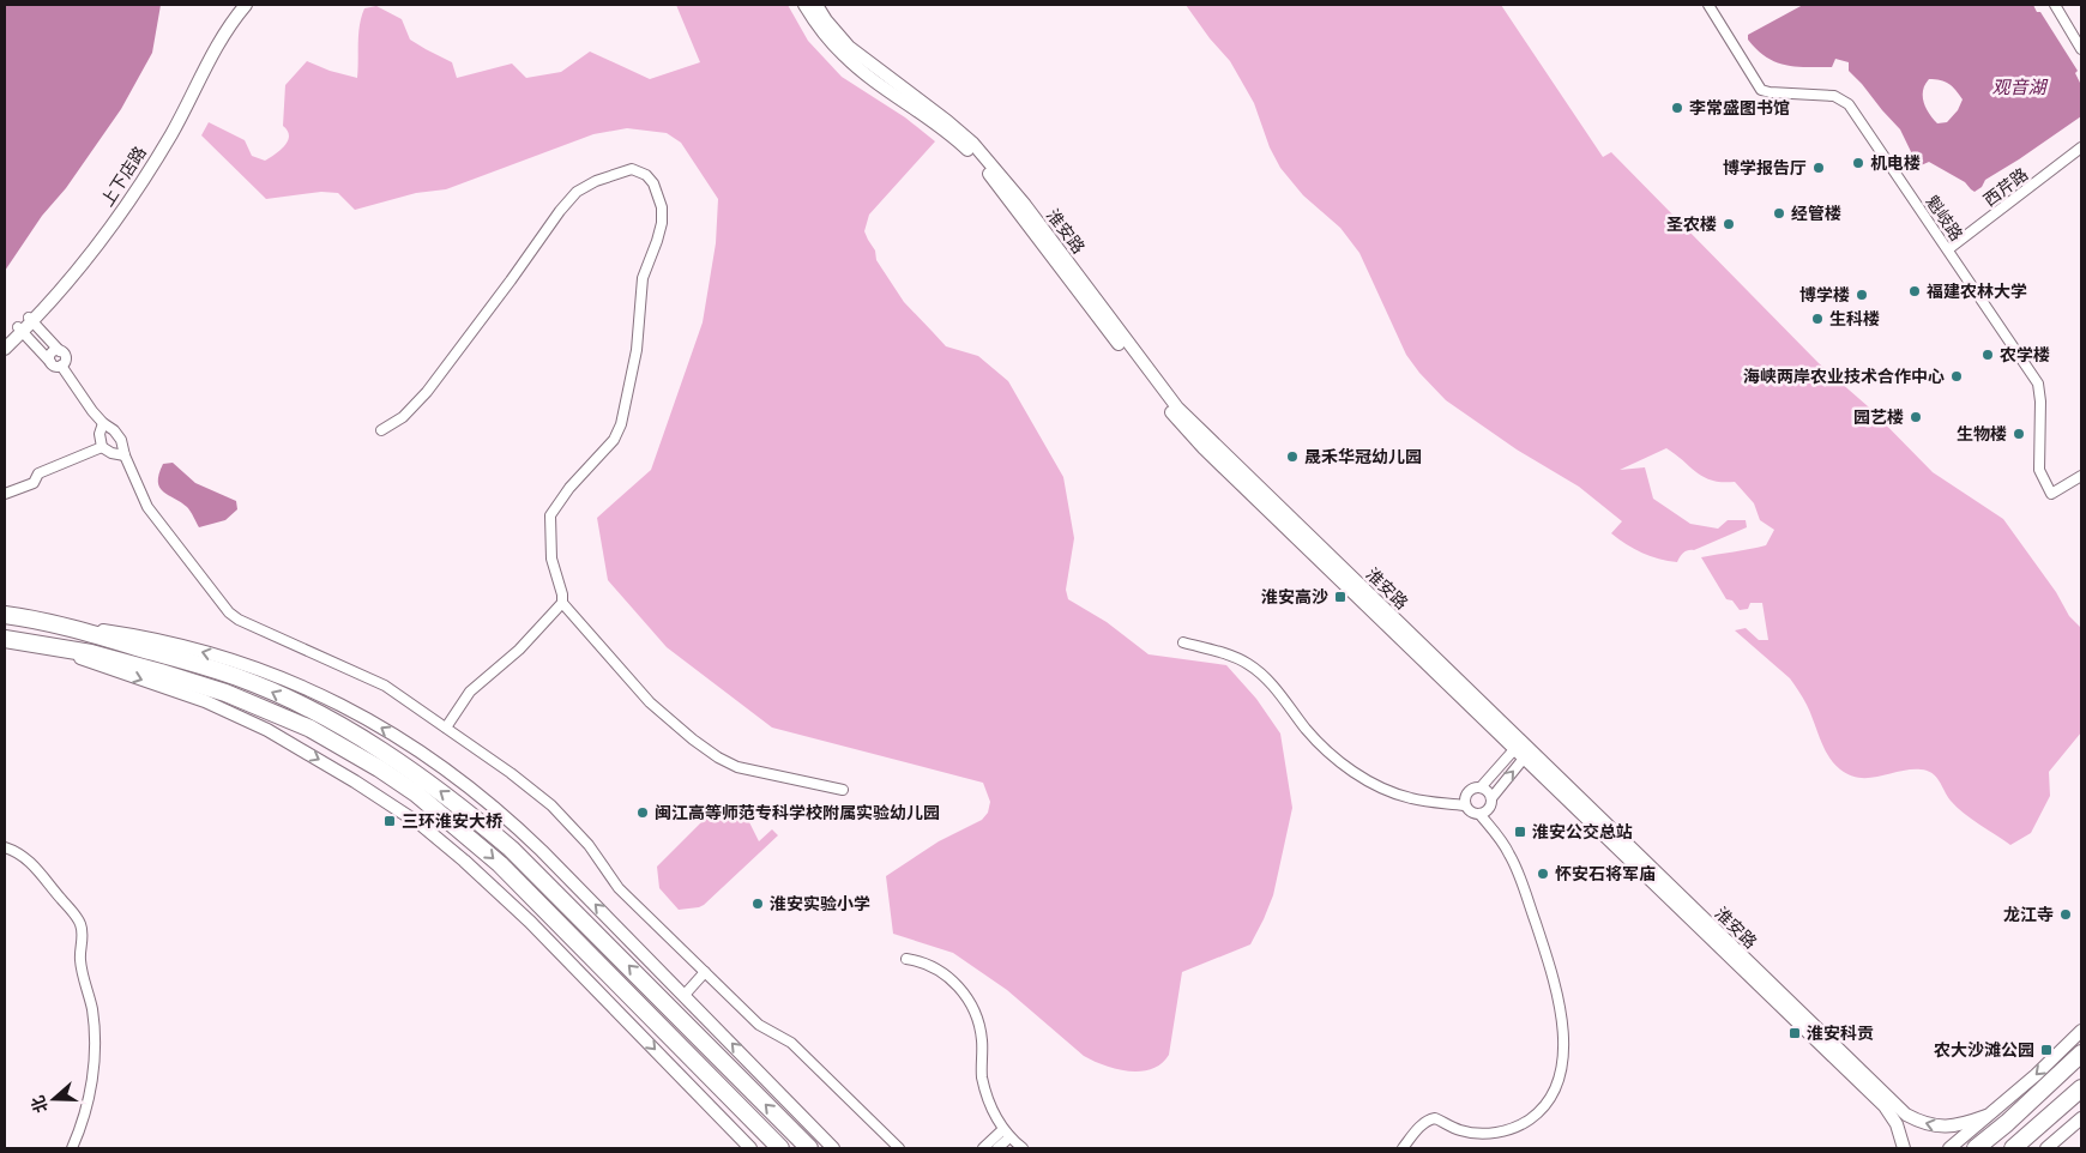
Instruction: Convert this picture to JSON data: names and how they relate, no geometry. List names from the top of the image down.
{
  "streets": {
    "main road": ["上下店路", "淮安路"],
    "street": ["西芹路", "魁岐路"]
  },
  "crossings": [
    ["西芹路", "魁岐路"]
  ],
  "water": ["观音湖"],
  "places": {
    "other": [
      "李常盛图书馆",
      "机电楼",
      "博学报告厅",
      "经管楼",
      "圣农楼",
      "福建农林大学",
      "博学楼",
      "生科楼",
      "农学楼",
      "海峡两岸农业技术合作中心",
      "园艺楼",
      "生物楼",
      "晟禾华冠幼儿园",
      "闽江高等师范专科学校附属实验幼儿园",
      "怀安石将军庙",
      "淮安实验小学",
      "龙江寺"
    ],
    "transit": [
      "淮安高沙",
      "三环淮安大桥",
      "淮安公交总站",
      "淮安科贡",
      "农大沙滩公园"
    ]
  },
  "north": "left"
}
